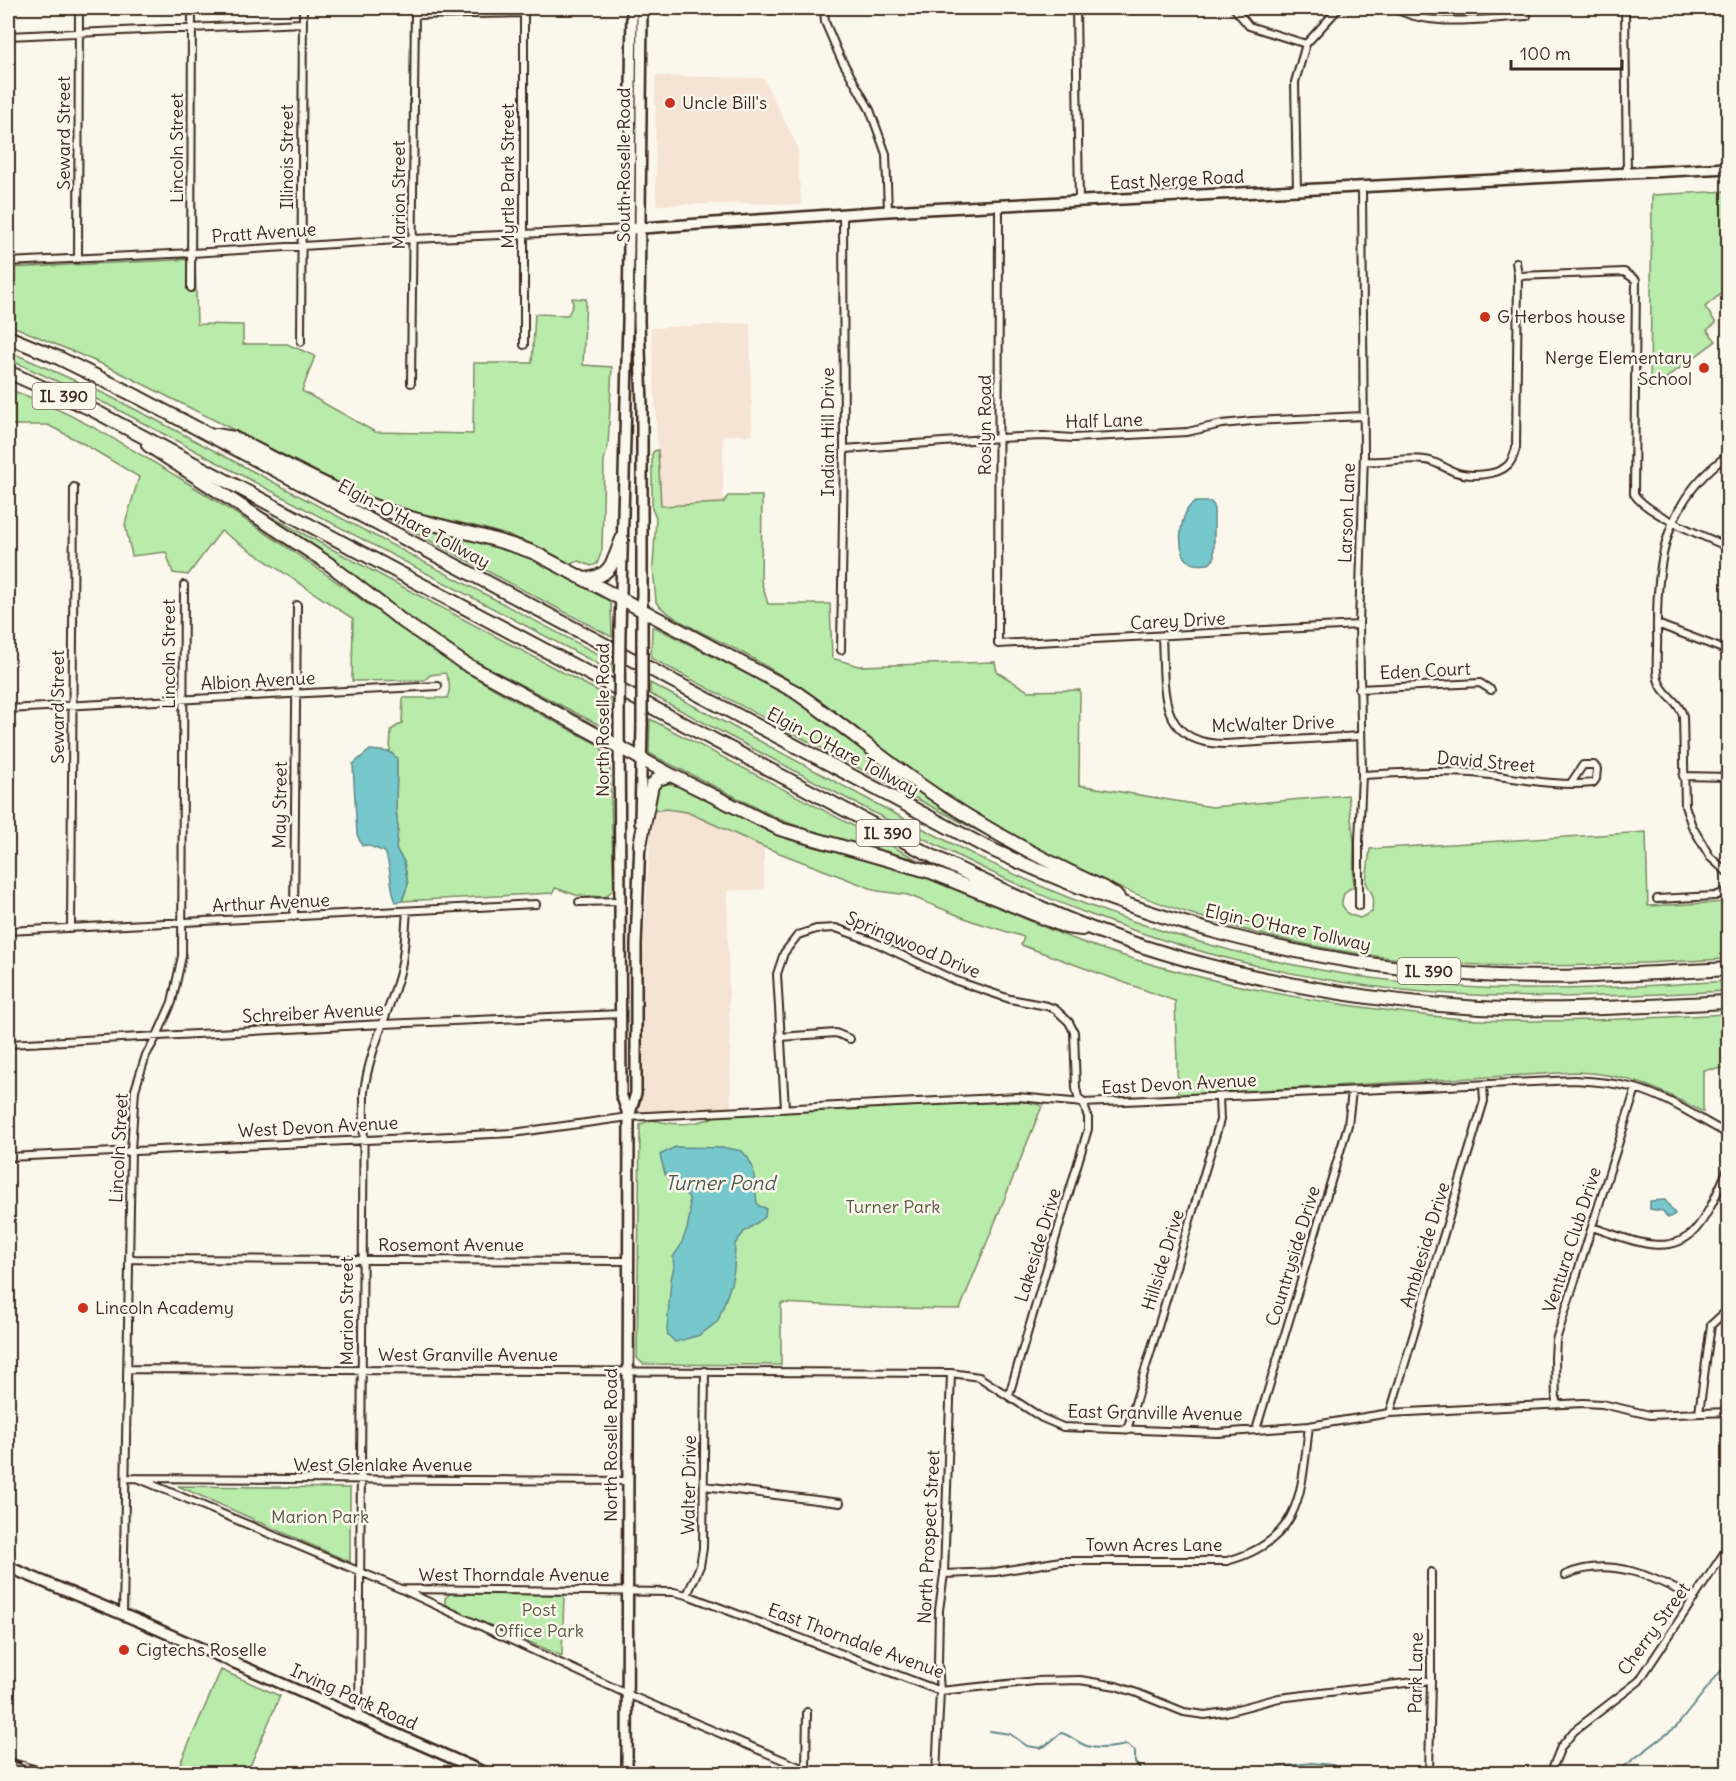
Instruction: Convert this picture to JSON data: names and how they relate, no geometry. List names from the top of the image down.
{
  "streets": {
    "highway": ["IL 390", "Elgin-O'Hare Tollway"],
    "main road": [
      "South Roselle Road",
      "East Nerge Road",
      "North Roselle Road",
      "Irving Park Road"
    ],
    "street": [
      "Seward Street",
      "Lincoln Street",
      "Illinois Street",
      "Myrtle Park Street",
      "Marion Street",
      "Pratt Avenue",
      "Half Lane",
      "Roslyn Road",
      "Indian Hill Drive",
      "Larson Lane",
      "Carey Drive",
      "Eden Court",
      "Albion Avenue",
      "McWalter Drive",
      "David Street",
      "May Street",
      "Arthur Avenue",
      "Springwood Drive",
      "Schreiber Avenue",
      "East Devon Avenue",
      "West Devon Avenue",
      "Ventura Club Drive",
      "Rosemont Avenue",
      "Lakeside Drive",
      "Ambleside Drive",
      "Countryside Drive",
      "Hillside Drive",
      "West Granville Avenue",
      "East Granville Avenue",
      "West Glenlake Avenue",
      "Walter Drive",
      "North Prospect Street",
      "Town Acres Lane",
      "West Thorndale Avenue",
      "Cherry Street",
      "East Thorndale Avenue",
      "Park Lane"
    ]
  },
  "crossings": [
    ["Seward Street", "Pratt Avenue"],
    ["Seward Street", "Albion Avenue"],
    ["Seward Street", "Arthur Avenue"],
    ["Lincoln Street", "Pratt Avenue"],
    ["Lincoln Street", "Albion Avenue"],
    ["Lincoln Street", "Arthur Avenue"],
    ["Lincoln Street", "Schreiber Avenue"],
    ["Lincoln Street", "West Devon Avenue"],
    ["Lincoln Street", "Rosemont Avenue"],
    ["Lincoln Street", "West Granville Avenue"],
    ["Lincoln Street", "West Glenlake Avenue"],
    ["Lincoln Street", "Irving Park Road"],
    ["Illinois Street", "Pratt Avenue"],
    ["South Roselle Road", "East Nerge Road"],
    ["South Roselle Road", "Pratt Avenue"],
    ["South Roselle Road", "North Roselle Road"],
    ["Myrtle Park Street", "Pratt Avenue"],
    ["East Nerge Road", "Pratt Avenue"],
    ["East Nerge Road", "Roslyn Road"],
    ["East Nerge Road", "Indian Hill Drive"],
    ["East Nerge Road", "Larson Lane"],
    ["Marion Street", "Pratt Avenue"],
    ["Marion Street", "Arthur Avenue"],
    ["Marion Street", "Schreiber Avenue"],
    ["Marion Street", "West Devon Avenue"],
    ["Marion Street", "Rosemont Avenue"],
    ["Marion Street", "West Granville Avenue"],
    ["Marion Street", "West Glenlake Avenue"],
    ["Marion Street", "Irving Park Road"],
    ["Half Lane", "Roslyn Road"],
    ["Half Lane", "Indian Hill Drive"],
    ["Half Lane", "Larson Lane"],
    ["Roslyn Road", "Carey Drive"],
    ["Larson Lane", "Carey Drive"],
    ["Larson Lane", "Eden Court"],
    ["Larson Lane", "McWalter Drive"],
    ["Larson Lane", "David Street"],
    ["Carey Drive", "McWalter Drive"],
    ["Albion Avenue", "May Street"],
    ["North Roselle Road", "Schreiber Avenue"],
    ["North Roselle Road", "East Devon Avenue"],
    ["North Roselle Road", "West Devon Avenue"],
    ["North Roselle Road", "Rosemont Avenue"],
    ["North Roselle Road", "West Granville Avenue"],
    ["North Roselle Road", "East Granville Avenue"],
    ["North Roselle Road", "West Glenlake Avenue"],
    ["North Roselle Road", "West Thorndale Avenue"],
    ["North Roselle Road", "East Thorndale Avenue"],
    ["May Street", "Arthur Avenue"],
    ["Springwood Drive", "East Devon Avenue"],
    ["Springwood Drive", "Lakeside Drive"],
    ["East Devon Avenue", "West Devon Avenue"],
    ["East Devon Avenue", "Ventura Club Drive"],
    ["East Devon Avenue", "Lakeside Drive"],
    ["East Devon Avenue", "Ambleside Drive"],
    ["East Devon Avenue", "Countryside Drive"],
    ["East Devon Avenue", "Hillside Drive"],
    ["Ventura Club Drive", "East Granville Avenue"],
    ["Lakeside Drive", "East Granville Avenue"],
    ["Ambleside Drive", "East Granville Avenue"],
    ["Countryside Drive", "East Granville Avenue"],
    ["Hillside Drive", "East Granville Avenue"],
    ["West Granville Avenue", "East Granville Avenue"],
    ["East Granville Avenue", "Walter Drive"],
    ["East Granville Avenue", "North Prospect Street"],
    ["East Granville Avenue", "Town Acres Lane"],
    ["Walter Drive", "East Thorndale Avenue"],
    ["North Prospect Street", "Town Acres Lane"],
    ["North Prospect Street", "East Thorndale Avenue"],
    ["West Thorndale Avenue", "East Thorndale Avenue"],
    ["East Thorndale Avenue", "Park Lane"]
  ],
  "water": ["Turner Pond"],
  "parks": ["Turner Park", "Marion Park", "Post Office Park"],
  "places": [
    "Uncle Bill's",
    "G Herbos house",
    "Nerge Elementary School",
    "Lincoln Academy",
    "Cigtechs Roselle"
  ],
  "scale_bar": "100 m"
}
